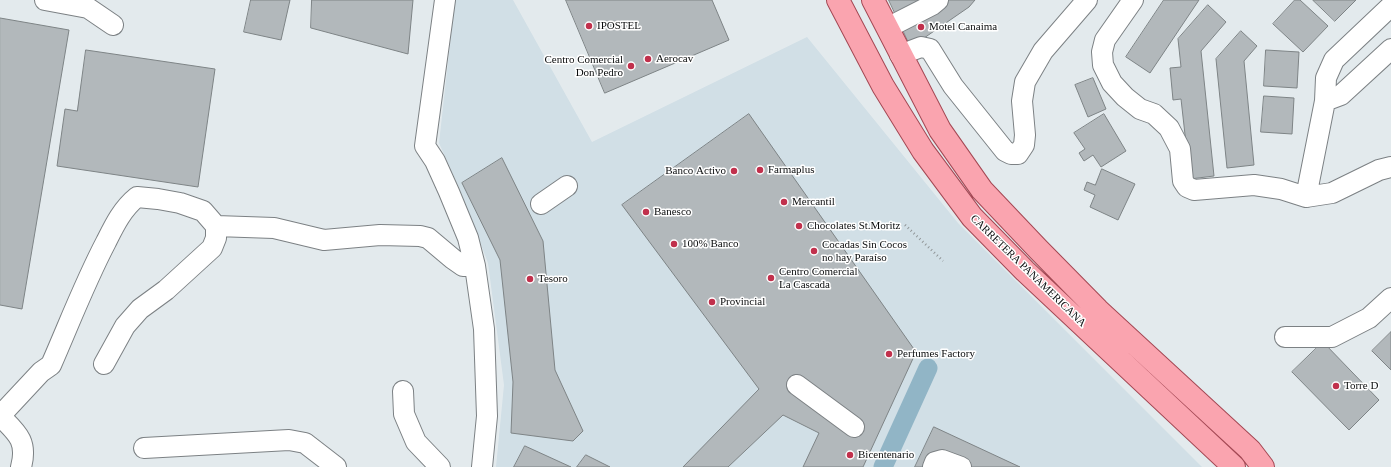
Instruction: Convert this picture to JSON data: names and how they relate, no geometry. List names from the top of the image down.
{
  "streets": {
    "main road": ["CARRETERA PANAMERICANA"]
  },
  "places": [
    "IPOSTEL",
    "Motel Canaima",
    "Aerocav",
    "Centro Comercial Don Pedro",
    "Farmaplus",
    "Banco Activo",
    "Mercantil",
    "Banesco",
    "Chocolates St.Moritz",
    "100% Banco",
    "Cocadas Sin Cocos no hay Paraíso",
    "Centro Comercial La Cascada",
    "Tesoro",
    "Provincial",
    "Perfumes Factory",
    "Torre D",
    "Bicentenario"
  ]
}
